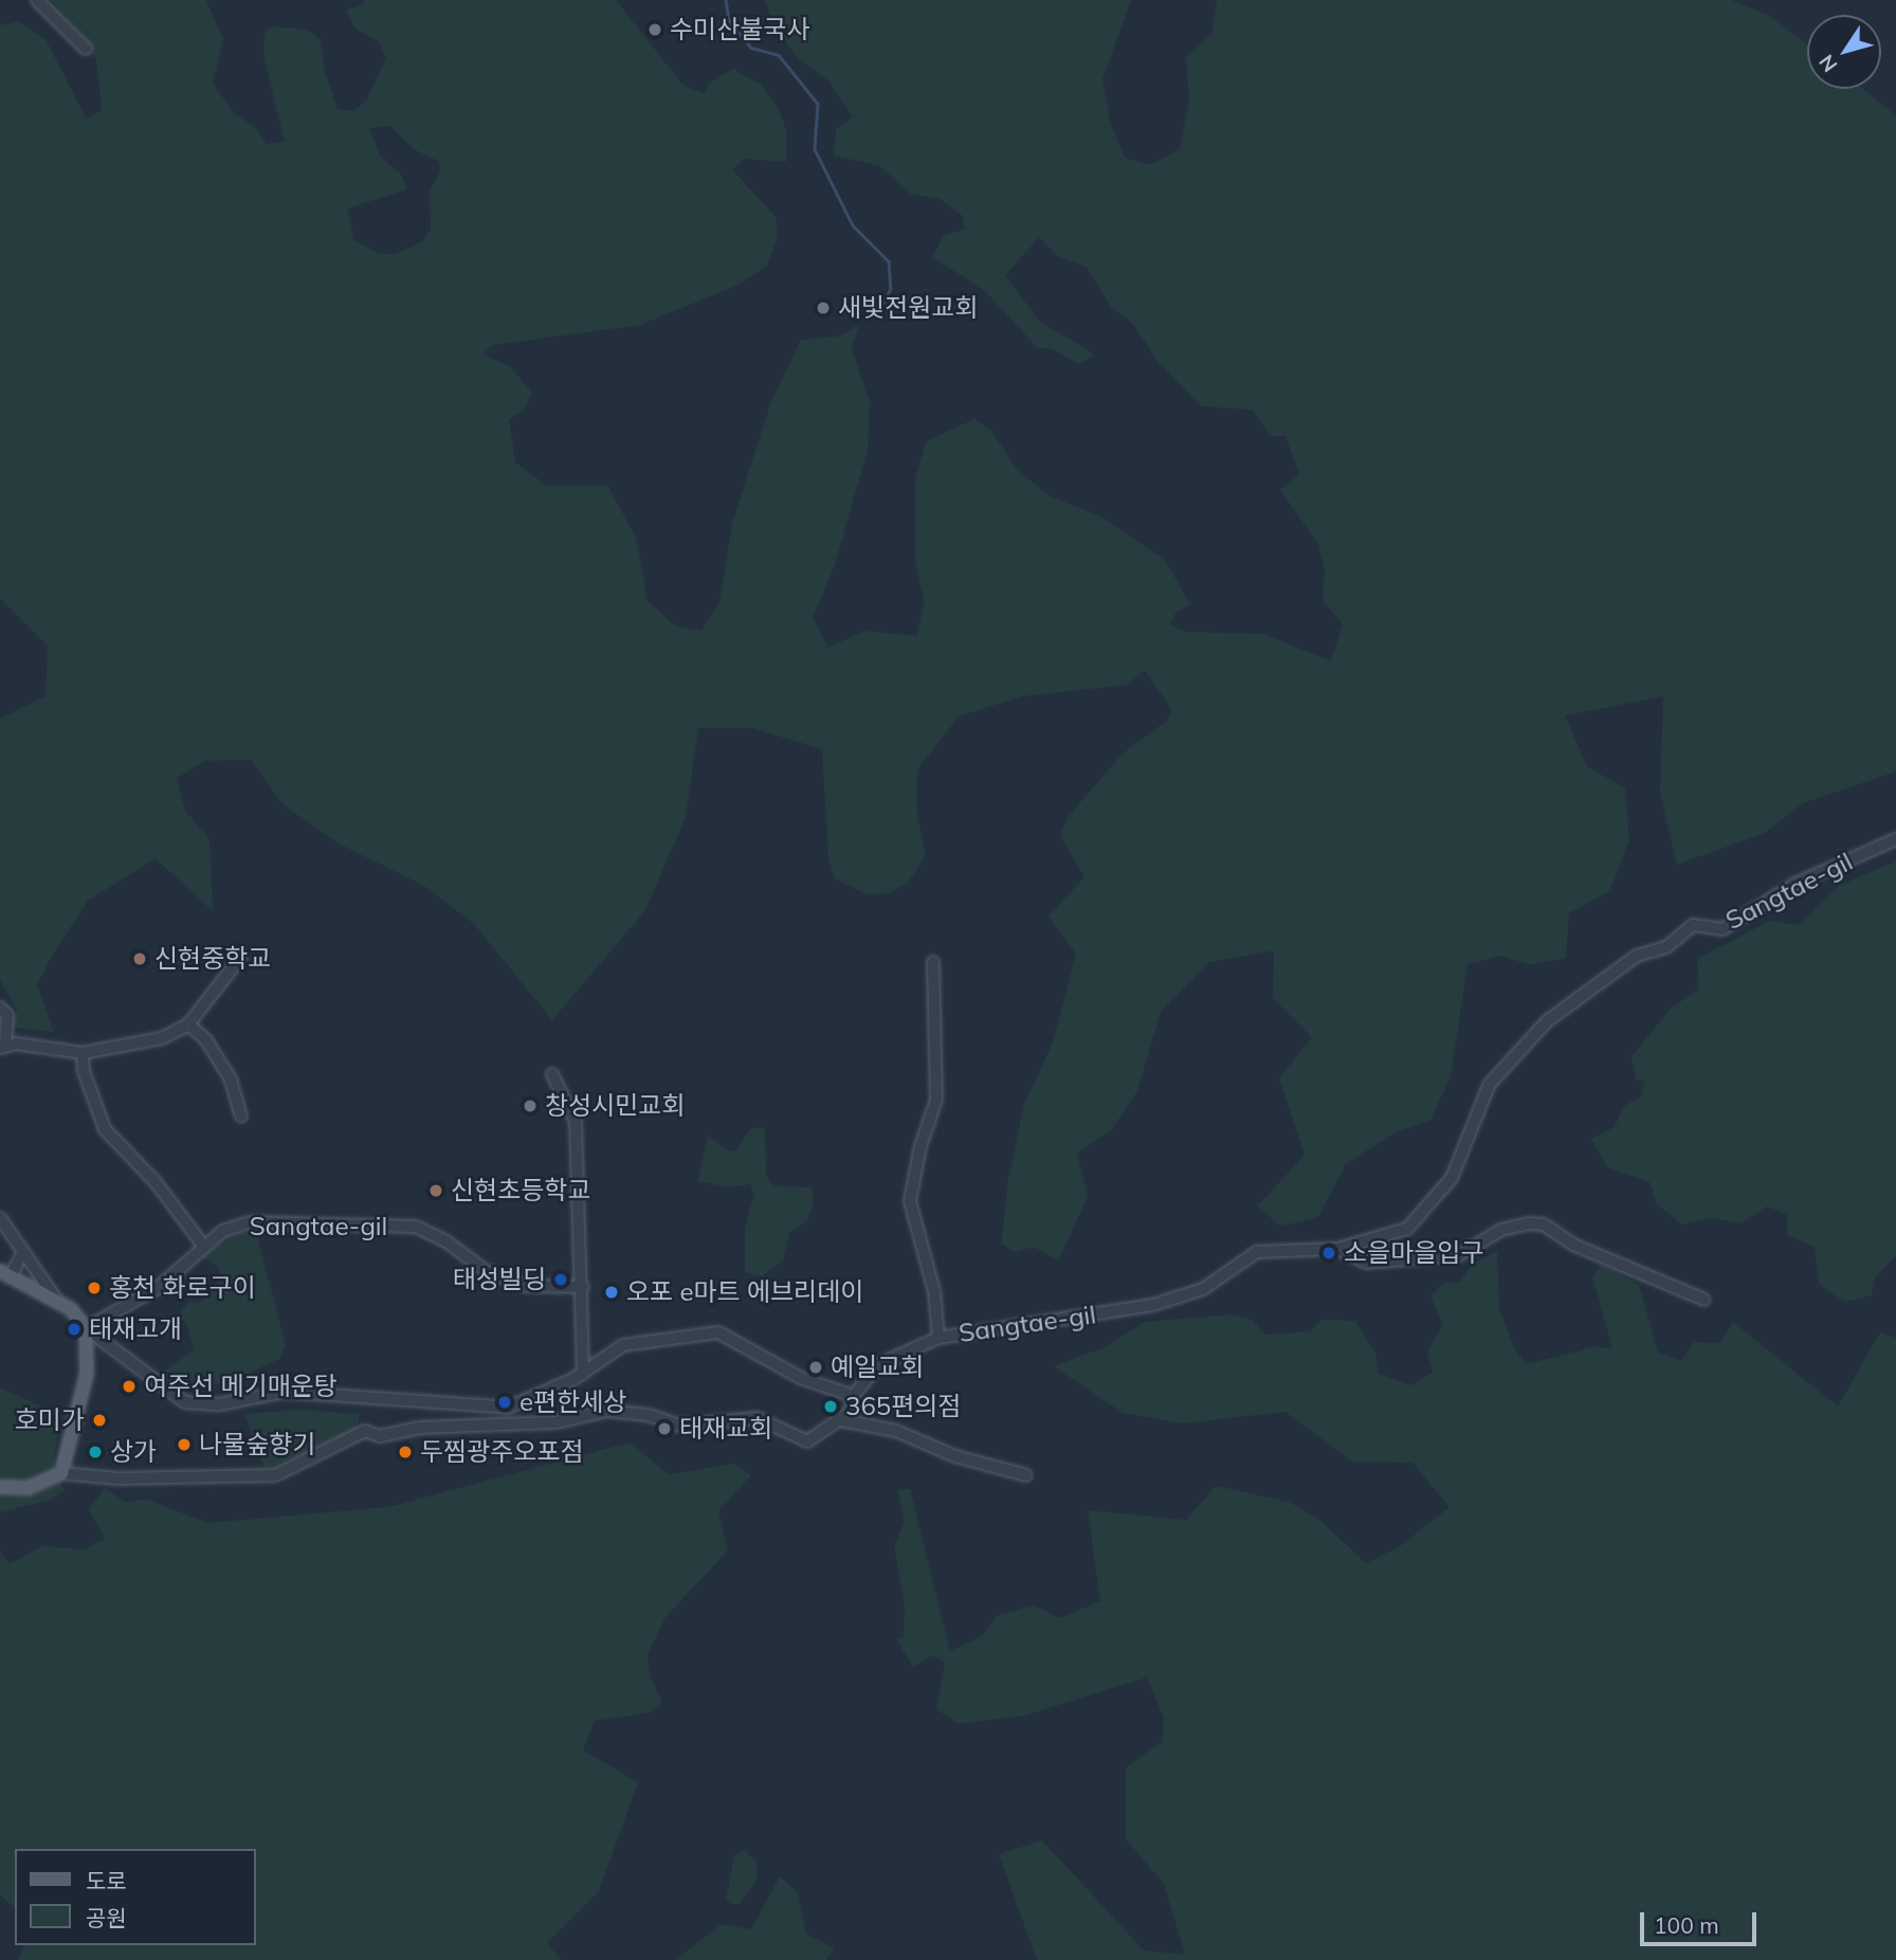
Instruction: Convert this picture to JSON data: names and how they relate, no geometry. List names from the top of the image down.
{
  "streets": {
    "street": ["Sangtae-gil"]
  },
  "places": [
    "수미산불국사",
    "새빛전원교회",
    "신현중학교",
    "창성시민교회",
    "신현초등학교",
    "소을마을입구",
    "태성빌딩",
    "홍천 화로구이",
    "오포 e마트 에브리데이",
    "태재고개",
    "예일교회",
    "여주선 메기매운탕",
    "e편한세상",
    "365편의점",
    "호미가",
    "태재교회",
    "나물숲향기",
    "상가",
    "두찜광주오포점"
  ],
  "legend": ["도로", "공원"],
  "scale_bar": "100 m",
  "north": "bottom left"
}
